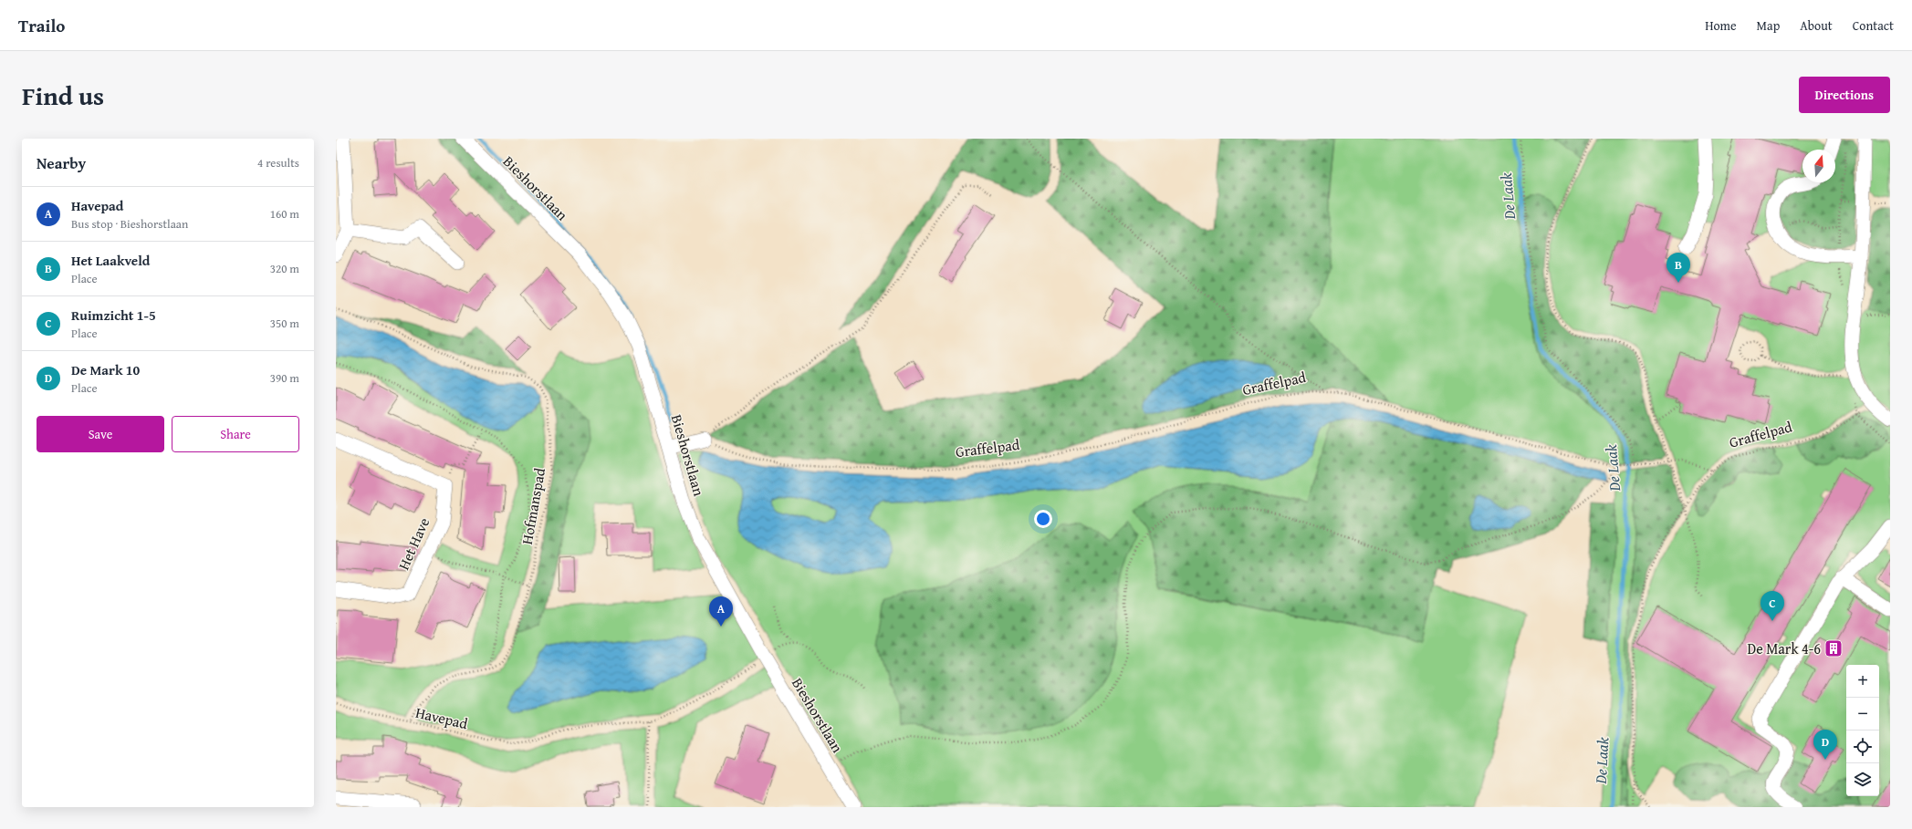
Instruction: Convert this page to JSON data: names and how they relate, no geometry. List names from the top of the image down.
{
  "streets": {
    "street": ["Bieshorstlaan", "Het Have"],
    "path": ["Graffelpad", "Hofmanspad", "Havepad"]
  },
  "crossings": [
    ["Bieshorstlaan", "Havepad"],
    ["Hofmanspad", "Havepad"]
  ],
  "water": ["De Laak"],
  "places": {
    "building": ["De Mark 4-6"]
  },
  "north": "top",
  "page": {
    "header": "Trailo",
    "nav": [
      "Home",
      "Map",
      "About",
      "Contact"
    ],
    "title": "Find us",
    "buttons": [
      "Directions",
      ["Save", "Share"]
    ],
    "heading": ["Nearby", "4 results"],
    "list": [
      {
        "mark": "A",
        "name": "Havepad",
        "note": "Bus stop · Bieshorstlaan",
        "value": "160 m"
      },
      {
        "mark": "B",
        "name": "Het Laakveld",
        "note": "Place",
        "value": "320 m"
      },
      {
        "mark": "C",
        "name": "Ruimzicht 1-5",
        "note": "Place",
        "value": "350 m"
      },
      {
        "mark": "D",
        "name": "De Mark 10",
        "note": "Place",
        "value": "390 m"
      }
    ],
    "pins": [
      "B",
      "C",
      "A",
      "D"
    ],
    "map_buttons": ["+", "−"]
  }
}
